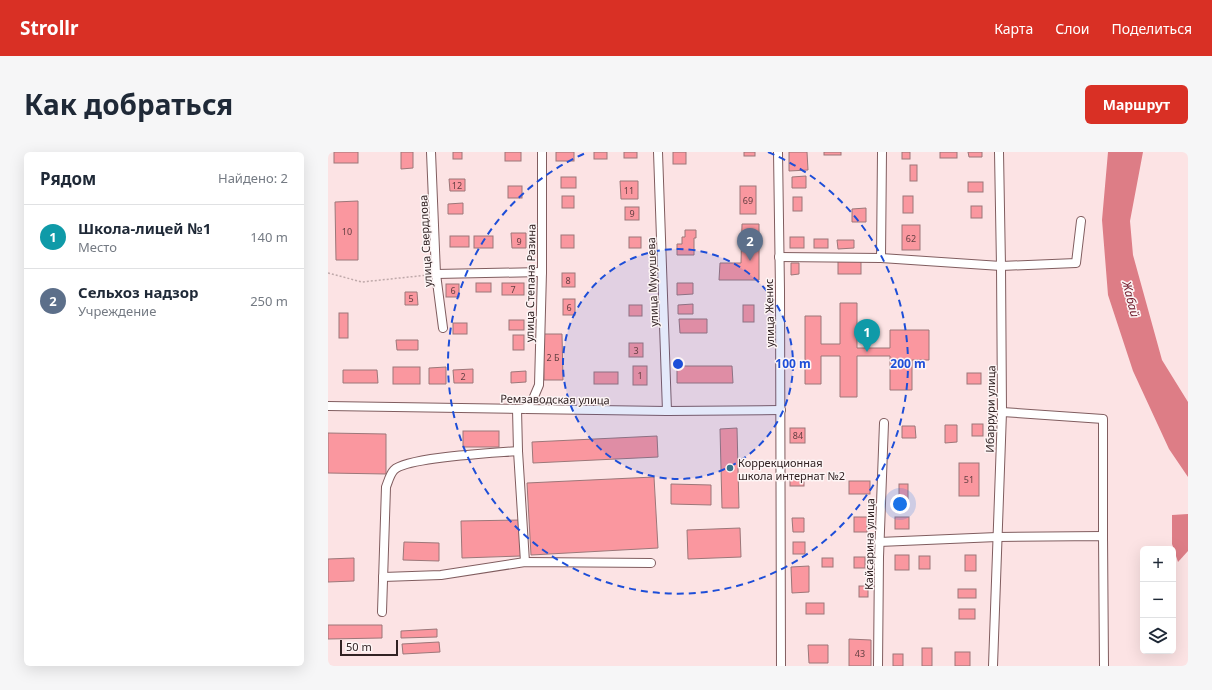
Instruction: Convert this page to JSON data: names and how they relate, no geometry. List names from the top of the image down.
{
  "streets": {
    "street": [
      "улица Свердлова",
      "улица Мукушева",
      "улица Степана Разина",
      "улица Женис",
      "Ремзаводская улица",
      "Ибаррури улица",
      "Кайсарина улица"
    ]
  },
  "crossings": [
    ["улица Мукушева", "Ремзаводская улица"],
    ["улица Степана Разина", "Ремзаводская улица"],
    ["улица Женис", "Ремзаводская улица"]
  ],
  "water": ["Жабай"],
  "places": ["Коррекционная школа интернат №2"],
  "house_numbers": [
    "12",
    "11",
    "69",
    "9",
    "10",
    "62",
    "9",
    "8",
    "7",
    "6",
    "5",
    "6",
    "3",
    "2 Б",
    "1",
    "2",
    "84",
    "51",
    "43"
  ],
  "scale_bar": "50 m",
  "page": {
    "header": "Strollr",
    "nav": ["Карта", "Слои", "Поделиться"],
    "title": "Как добраться",
    "buttons": "Маршрут",
    "heading": ["Рядом", "Найдено: 2"],
    "list": [
      {
        "mark": "1",
        "name": "Школа-лицей №1",
        "note": "Место",
        "value": "140 m"
      },
      {
        "mark": "2",
        "name": "Сельхоз надзор",
        "note": "Учреждение",
        "value": "250 m"
      }
    ],
    "pins": ["2", "1"],
    "map_buttons": ["+", "−"],
    "scale": "50 m"
  },
  "rings": ["100 m", "200 m"]
}
